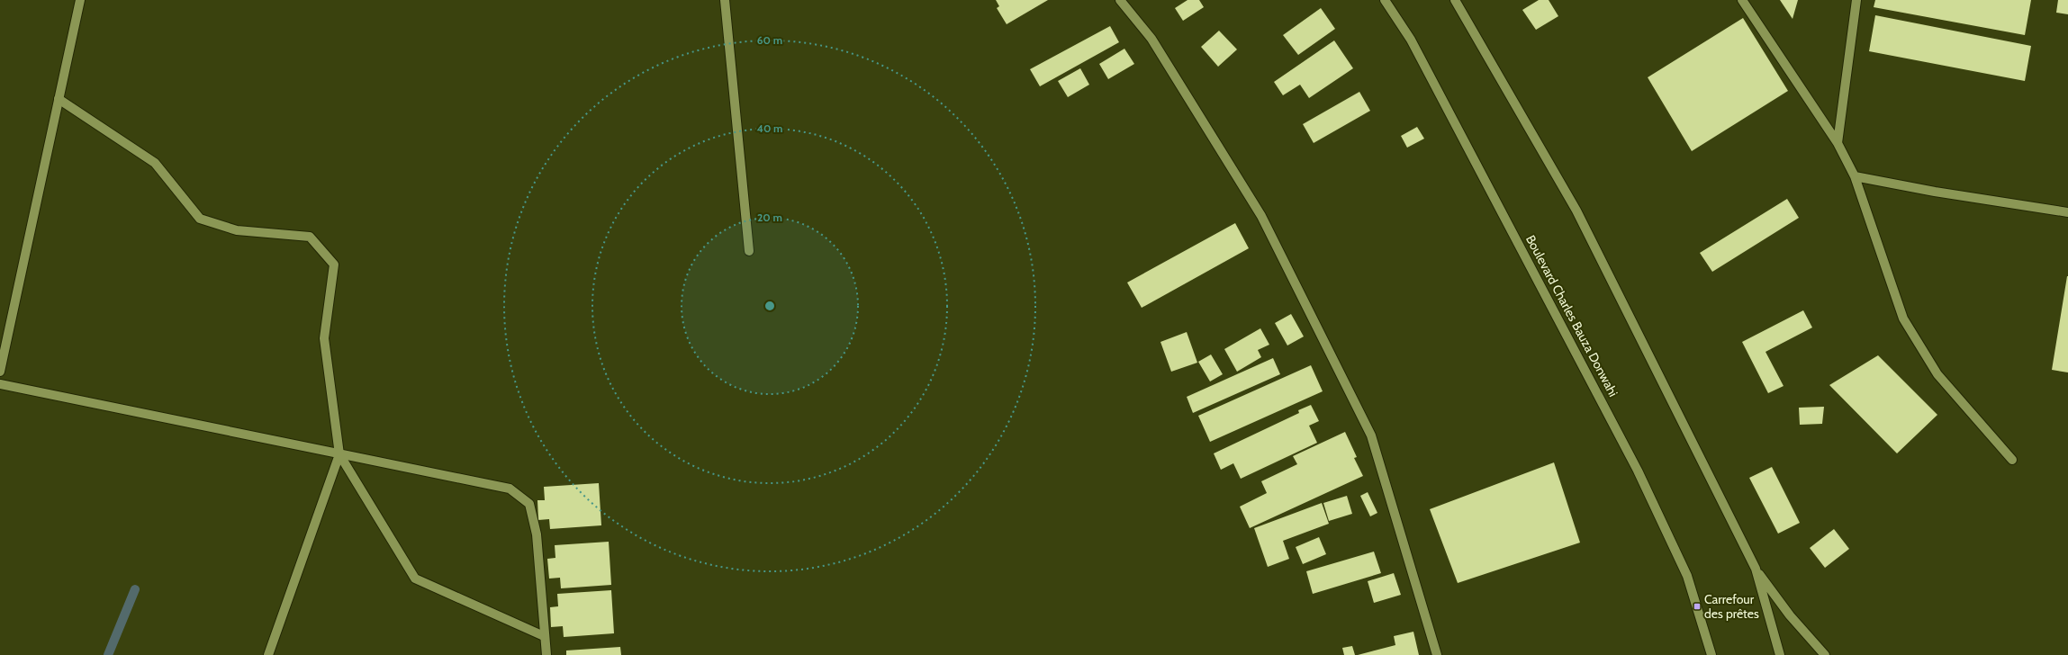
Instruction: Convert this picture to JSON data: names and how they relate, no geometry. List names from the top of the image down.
{
  "streets": {
    "street": ["Boulevard Charles Bauza Donwahi"]
  },
  "places": {
    "transit": ["Carrefour des prêtes"]
  },
  "rings": ["60 m", "40 m", "20 m"]
}
